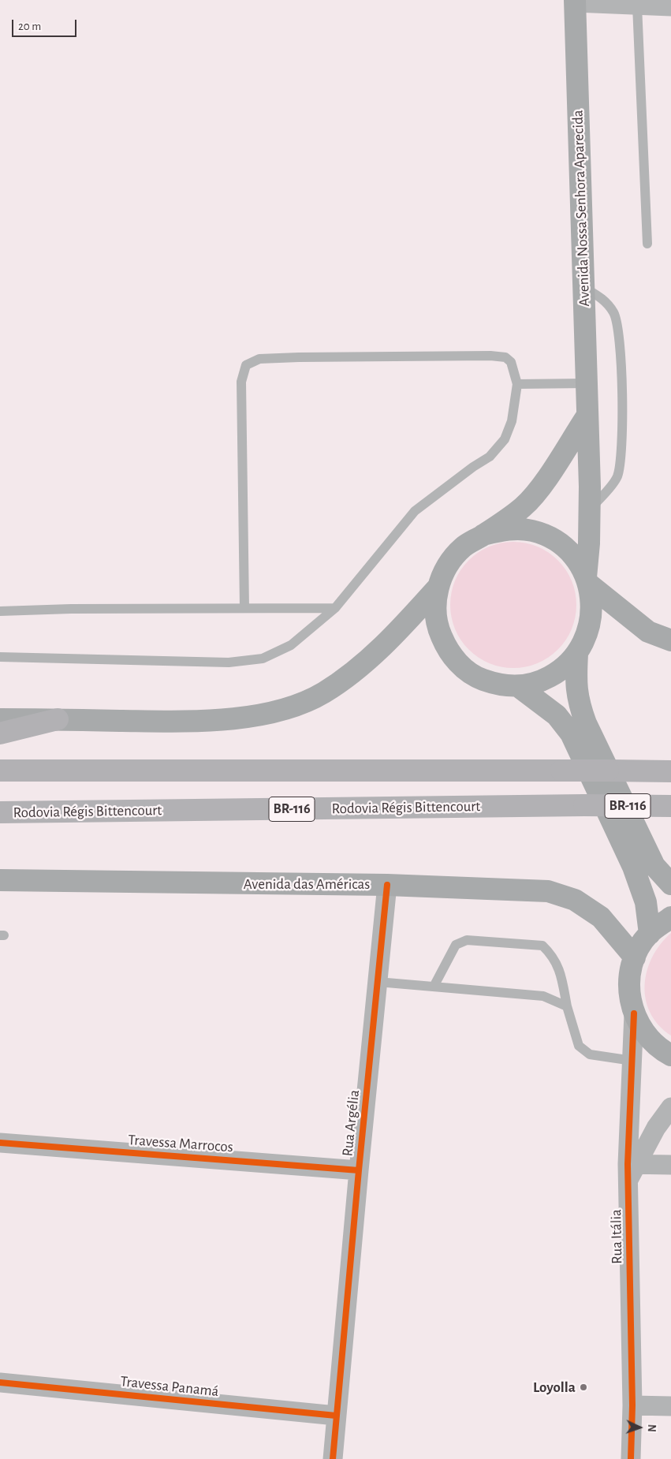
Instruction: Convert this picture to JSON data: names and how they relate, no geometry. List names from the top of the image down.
{
  "streets": {
    "highway": ["BR-116", "Rodovia Régis Bittencourt"],
    "main road": ["Avenida Nossa Senhora Aparecida", "Avenida das Américas"],
    "street": [
      "Rua Argélia",
      "Travessa Marrocos",
      "Rua Itália",
      "Travessa Panamá"
    ]
  },
  "crossings": [
    ["Avenida das Américas", "Rua Argélia"],
    ["Rua Argélia", "Travessa Marrocos"],
    ["Rua Argélia", "Travessa Panamá"]
  ],
  "places": ["Loyolla"],
  "scale_bar": "20 m",
  "north": "right"
}
